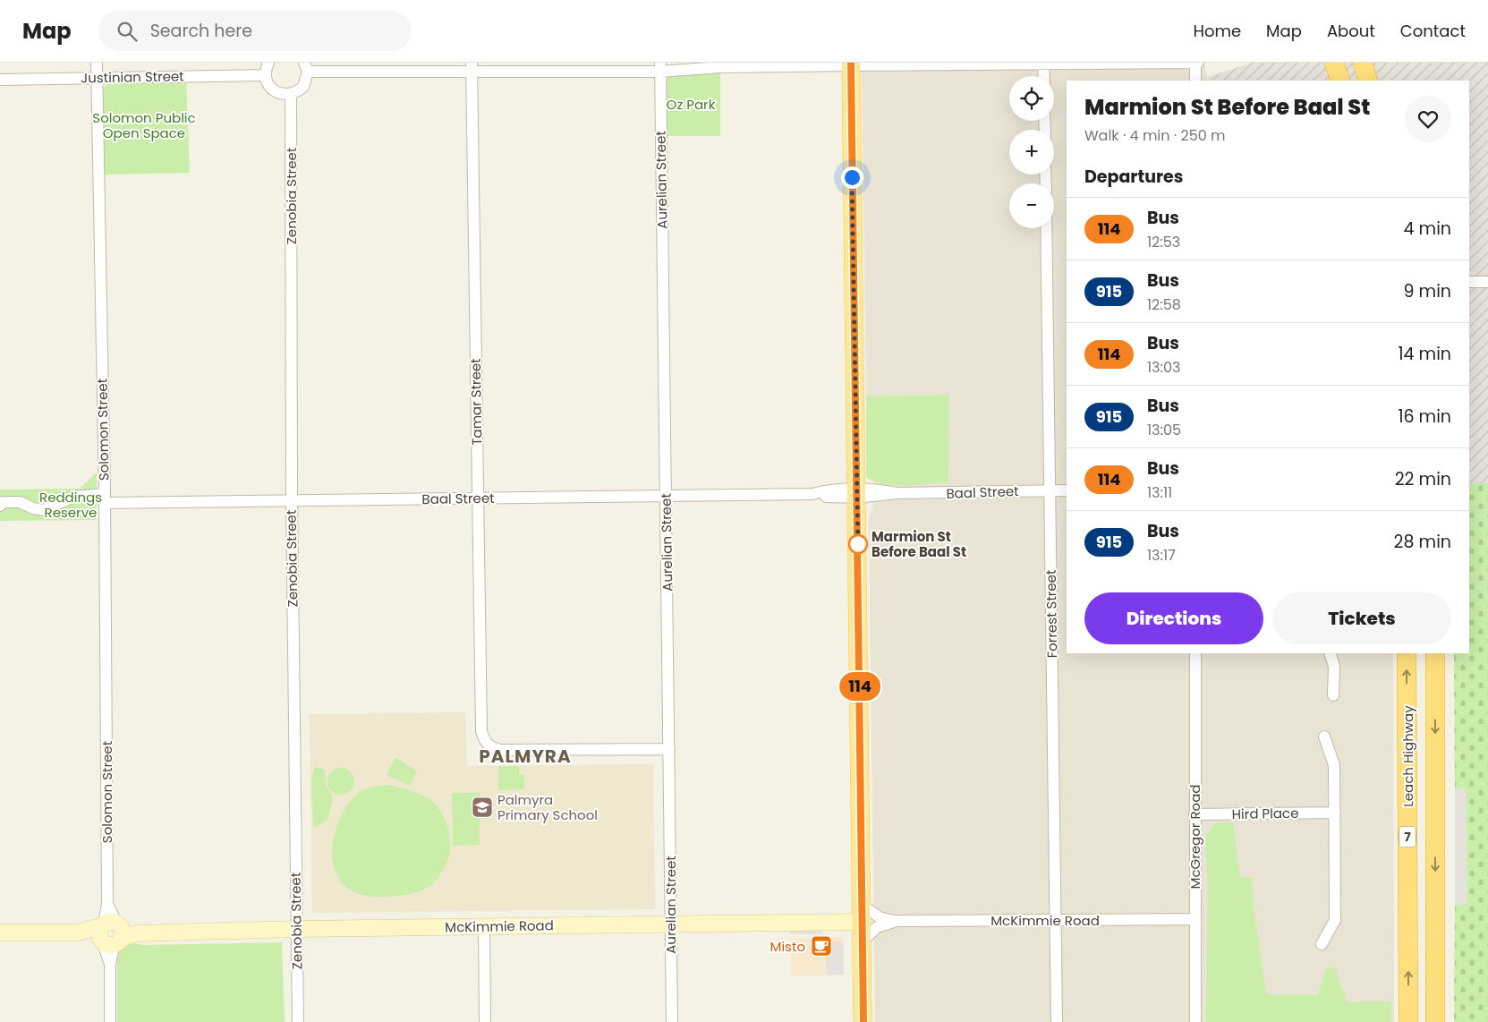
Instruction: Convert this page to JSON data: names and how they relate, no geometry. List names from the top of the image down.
{
  "streets": {
    "highway": ["Leach Highway", "7"],
    "main road": ["McKimmie Road"],
    "street": [
      "Justinian Street",
      "Aurelian Street",
      "Zenobia Street",
      "Tamar Street",
      "Solomon Street",
      "Baal Street",
      "Forrest Street",
      "Hird Place",
      "McGregor Road"
    ]
  },
  "crossings": [
    ["Justinian Street", "Solomon Street"],
    ["Aurelian Street", "Tamar Street"],
    ["Aurelian Street", "Baal Street"],
    ["Aurelian Street", "McKimmie Road"],
    ["Zenobia Street", "Baal Street"],
    ["Zenobia Street", "McKimmie Road"],
    ["Tamar Street", "Baal Street"],
    ["Solomon Street", "Baal Street"],
    ["Solomon Street", "McKimmie Road"],
    ["Baal Street", "Forrest Street"],
    ["Forrest Street", "McKimmie Road"],
    ["Hird Place", "McGregor Road"],
    ["McGregor Road", "McKimmie Road"]
  ],
  "districts": ["PALMYRA"],
  "parks": ["Oz Park", "Solomon Public Open Space", "Reddings Reserve"],
  "places": {
    "other": ["Marmion St Before Baal St"],
    "school or university": ["Palmyra Primary School"],
    "cafe": ["Misto"]
  },
  "lines": ["bus line 114"],
  "page": {
    "header": "Map",
    "search": "Search here",
    "nav": [
      "Home",
      "Map",
      "About",
      "Contact"
    ],
    "on_map": "114",
    "map_buttons": ["+", "−"],
    "heading": [
      ["Marmion St Before Baal St", "Walk · 4 min · 250 m"],
      "Departures"
    ],
    "list": [
      {
        "mark": "114",
        "name": "Bus",
        "note": "12:53",
        "value": "4 min"
      },
      {
        "mark": "915",
        "name": "Bus",
        "note": "12:58",
        "value": "9 min"
      },
      {
        "mark": "114",
        "name": "Bus",
        "note": "13:03",
        "value": "14 min"
      },
      {
        "mark": "915",
        "name": "Bus",
        "note": "13:05",
        "value": "16 min"
      },
      {
        "mark": "114",
        "name": "Bus",
        "note": "13:11",
        "value": "22 min"
      },
      {
        "mark": "915",
        "name": "Bus",
        "note": "13:17",
        "value": "28 min"
      }
    ],
    "buttons": ["Directions", "Tickets"]
  }
}
